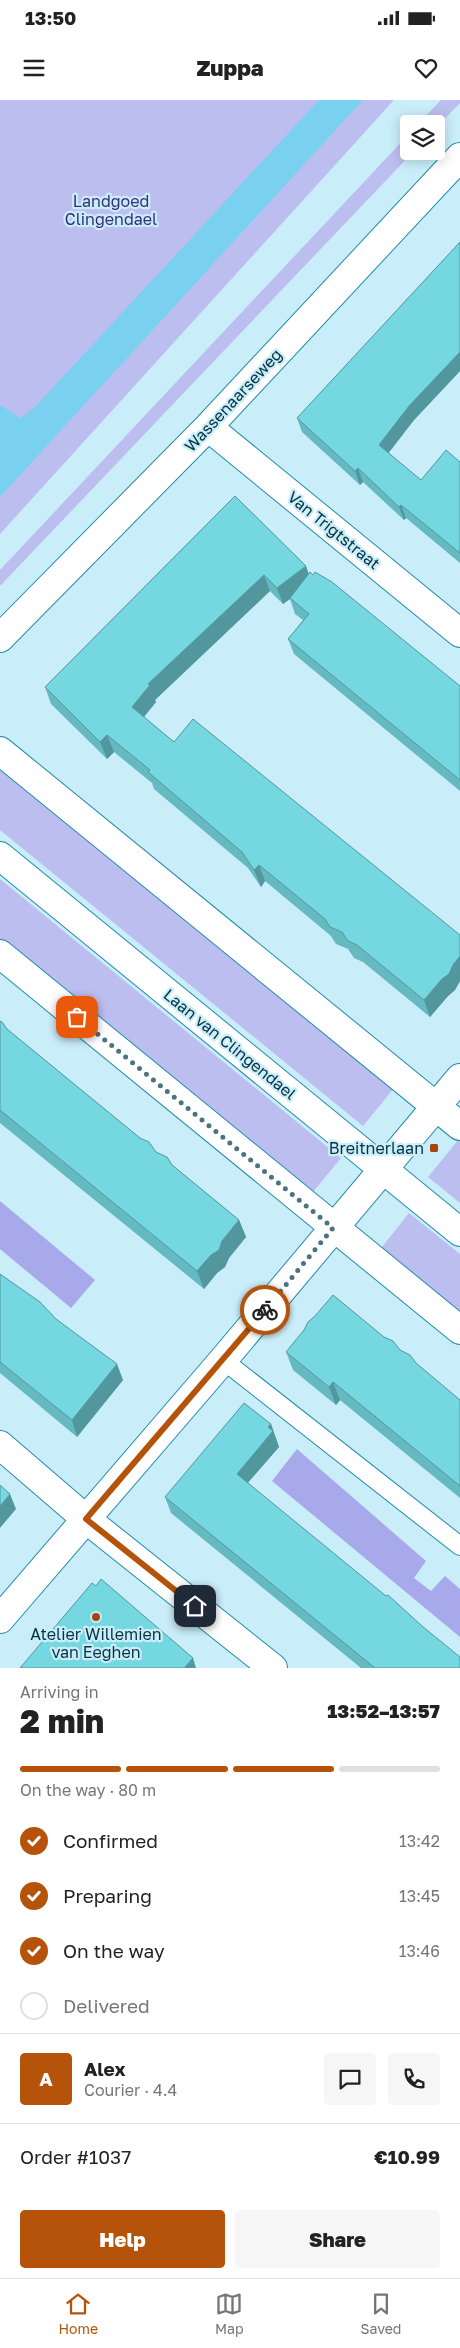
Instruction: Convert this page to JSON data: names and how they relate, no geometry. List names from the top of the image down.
{
  "streets": {
    "street": ["Wassenaarseweg", "Van Trigtstraat", "Laan van Clingendael"]
  },
  "crossings": [
    ["Wassenaarseweg", "Van Trigtstraat"]
  ],
  "parks": ["Landgoed Clingendael"],
  "places": {
    "transit": ["Breitnerlaan"],
    "other": ["Atelier Willemien van Eeghen"]
  },
  "page": {
    "status": "13:50",
    "header": "Zuppa",
    "heading": ["2 min", "Arriving in", "13:52–13:57"],
    "panel": [
      "Alex",
      "Courier · 4.4",
      "Order #1037",
      "€10.99"
    ],
    "bar": "On the way · 80 m",
    "list": [
      ["Confirmed", "13:42"],
      ["Preparing", "13:45"],
      ["On the way", "13:46"],
      "Delivered"
    ],
    "round": "A",
    "buttons": ["Help", "Share"],
    "tabs": ["Home", "Map", "Saved"]
  }
}
